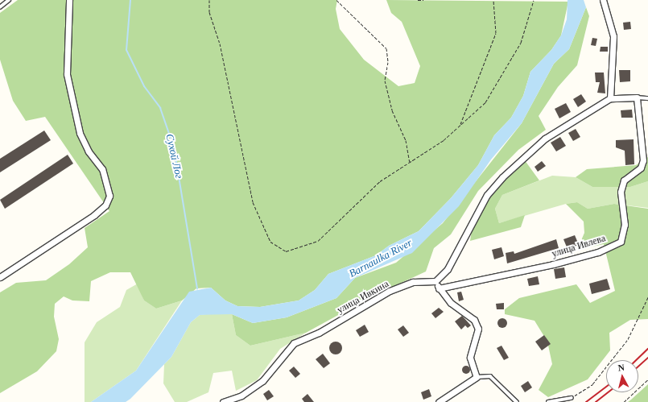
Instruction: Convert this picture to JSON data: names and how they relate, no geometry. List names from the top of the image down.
{
  "streets": {
    "street": ["улица Ивлева", "улица Ивкина"]
  },
  "water": ["Сухой Лог", "Barnaulka River"],
  "north": "top"
}
